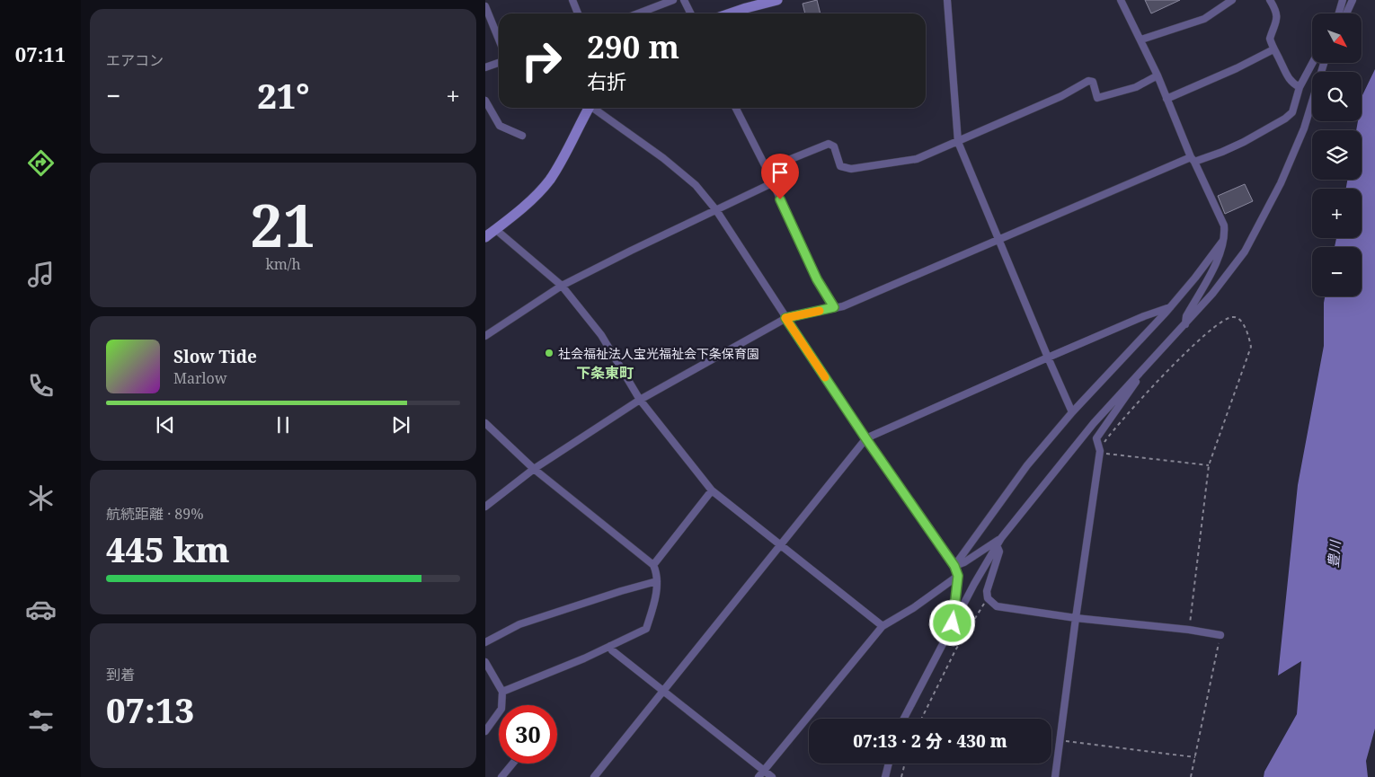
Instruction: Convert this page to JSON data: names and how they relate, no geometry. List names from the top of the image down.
{
  "districts": ["下条東町"],
  "water": ["豊川"],
  "places": ["社会福祉法人宝光福祉会下条保育園"],
  "north": "bottom right",
  "page": {
    "tabs": "07:11",
    "tile": [
      "エアコン",
      ["21", "km/h"],
      ["航続距離 · 89%", "445 km"],
      ["到着", "07:13"]
    ],
    "map_buttons": ["+", "−"],
    "turn": ["290 m", "右折"],
    "heat": ["−", "21°", "+"],
    "song": ["Slow Tide", "Marlow"],
    "limit": "30",
    "trip": "07:13 · 2 分 · 430 m"
  }
}
